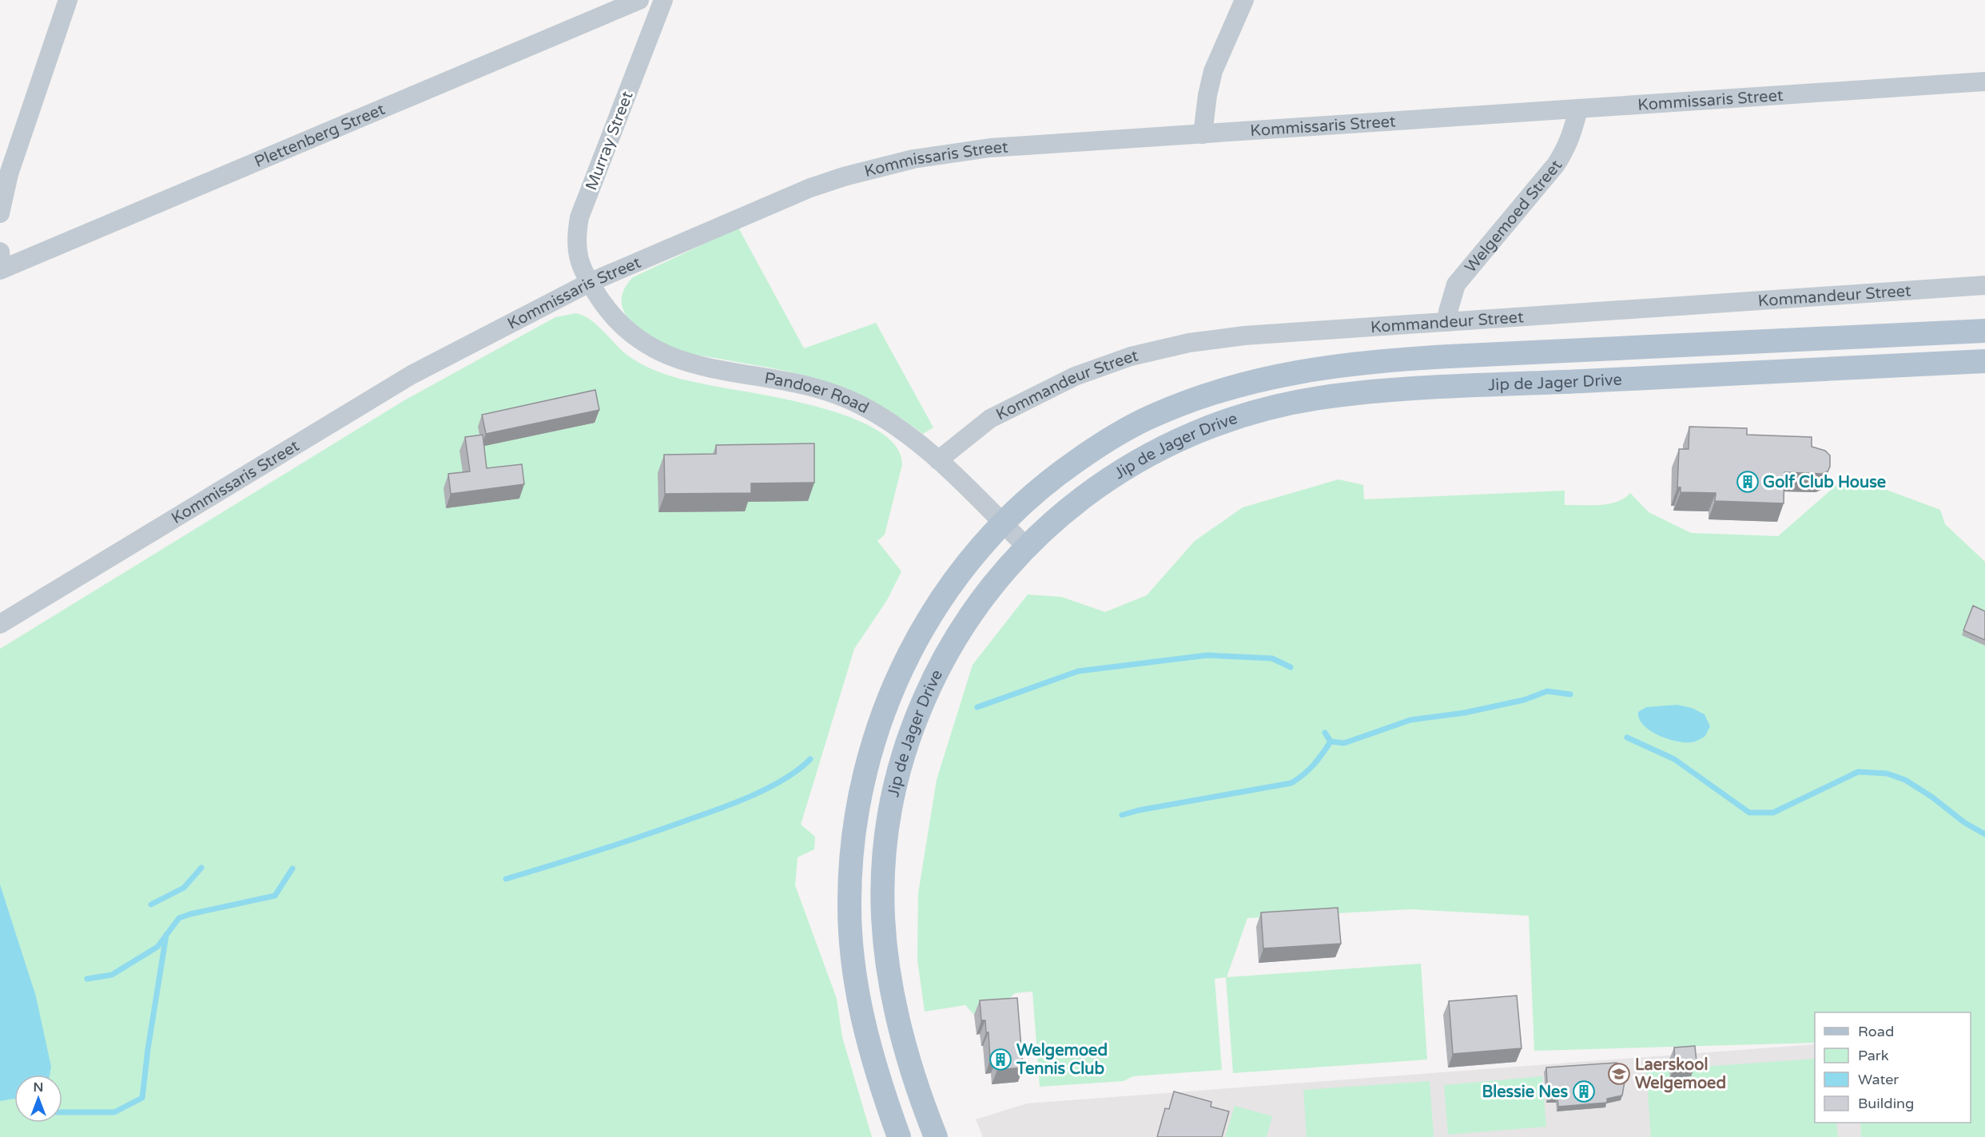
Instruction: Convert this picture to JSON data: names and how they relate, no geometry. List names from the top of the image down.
{
  "streets": {
    "main road": ["Jip de Jager Drive"],
    "street": [
      "Kommissaris Street",
      "Plettenberg Street",
      "Murray Street",
      "Welgemoed Street",
      "Kommandeur Street",
      "Pandoer Road"
    ]
  },
  "crossings": [
    ["Kommissaris Street", "Murray Street"],
    ["Kommissaris Street", "Welgemoed Street"],
    ["Kommissaris Street", "Pandoer Road"],
    ["Murray Street", "Pandoer Road"],
    ["Welgemoed Street", "Kommandeur Street"],
    ["Kommandeur Street", "Pandoer Road"],
    ["Jip de Jager Drive", "Pandoer Road"]
  ],
  "places": {
    "building": ["Golf Club House", "Welgemoed Tennis Club", "Blessie Nes"],
    "school or university": ["Laerskool Welgemoed"]
  },
  "legend": [
    "Road",
    "Park",
    "Water",
    "Building"
  ],
  "north": "top"
}
